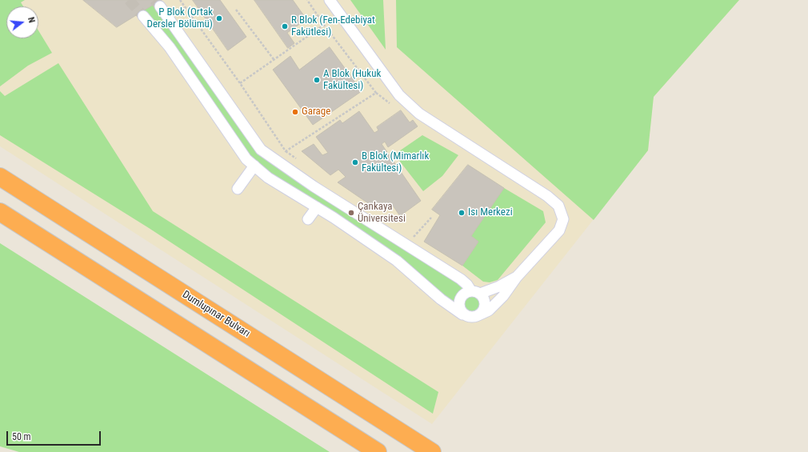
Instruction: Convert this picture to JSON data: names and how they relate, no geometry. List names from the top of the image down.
{
  "streets": {
    "highway": ["Dumlupınar Bulvarı"]
  },
  "places": [
    "P Blok (Ortak Dersler Bölümü)",
    "R Blok (Fen-Edebiyat Fakütlesi)",
    "A Blok (Hukuk Fakültesi)",
    "Garage",
    "B Blok (Mimarlık Fakültesi)",
    "Çankaya Üniversitesi",
    "Isı Merkezi"
  ],
  "scale_bar": "50 m",
  "north": "right"
}
